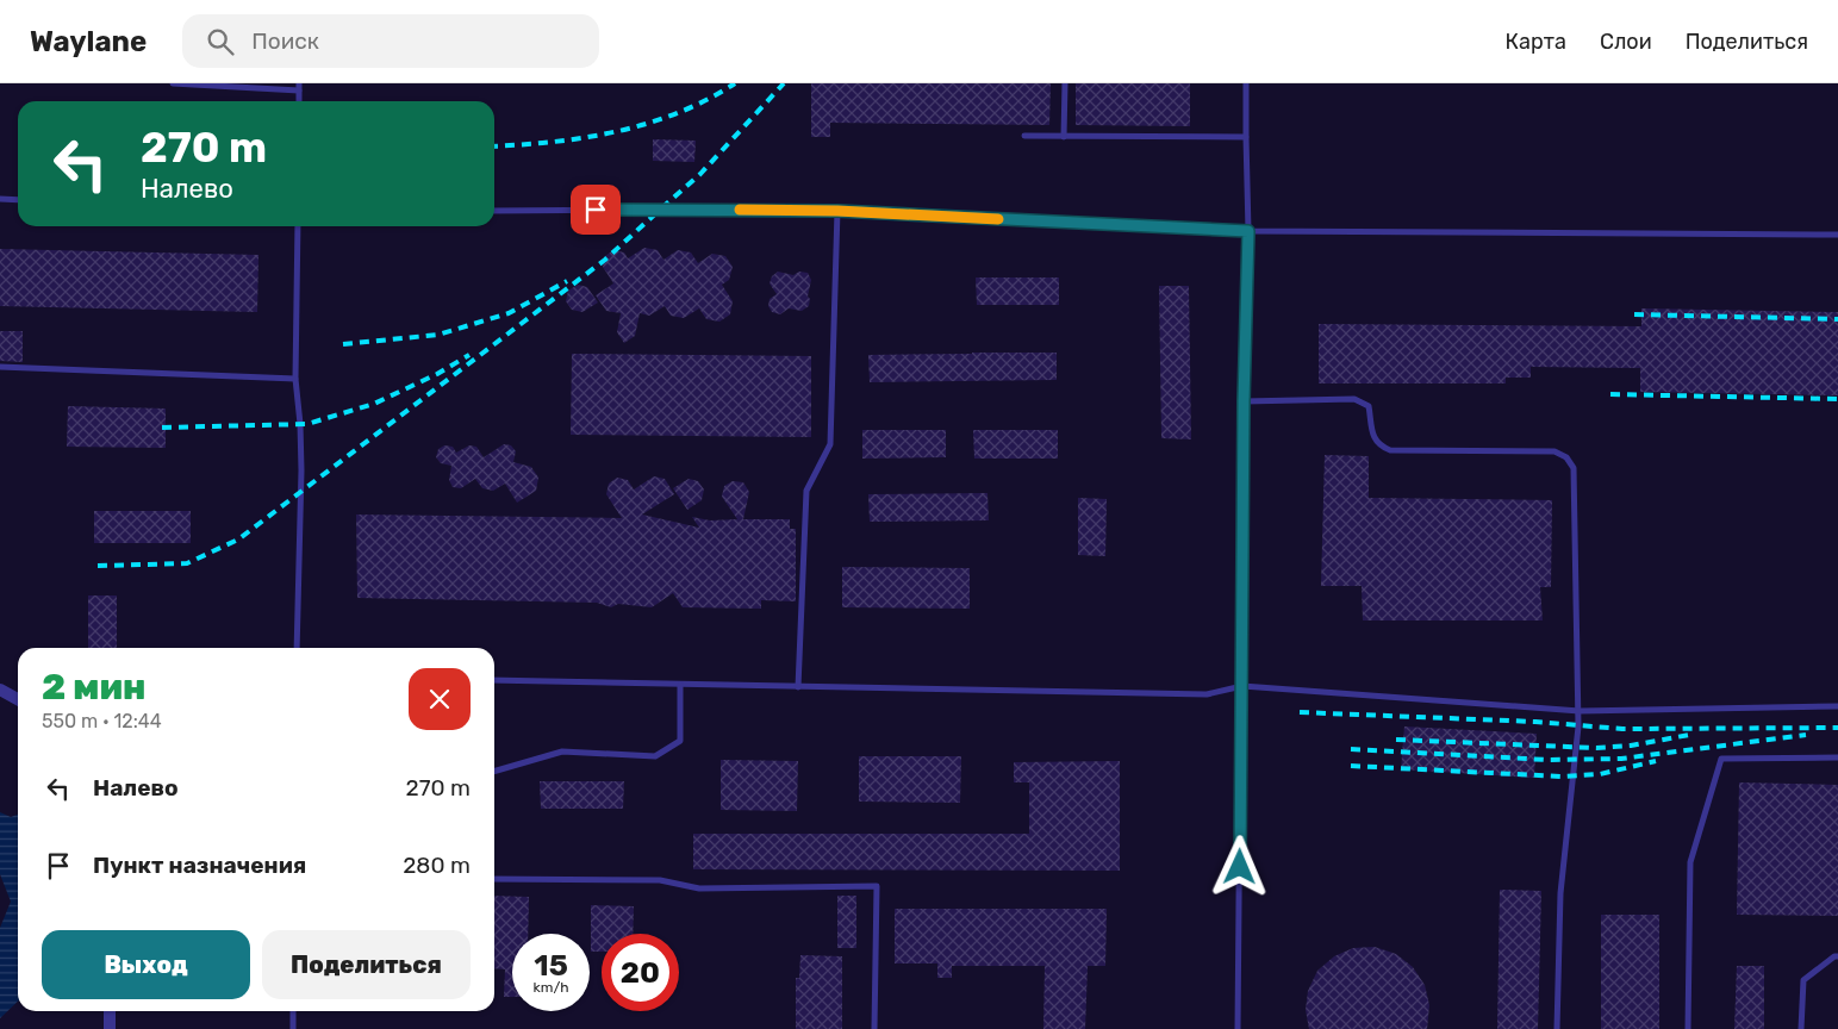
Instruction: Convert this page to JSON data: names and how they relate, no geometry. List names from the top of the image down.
{
  "page": {
    "header": "Waylane",
    "search": "Поиск",
    "nav": ["Карта", "Слои", "Поделиться"],
    "turn": ["270 m", "Налево"],
    "heading": ["2 мин", "550 m · 12:44"],
    "list": [
      {
        "name": "Налево",
        "value": "270 m"
      },
      {
        "name": "Пункт назначения",
        "value": "280 m"
      }
    ],
    "buttons": ["Выход", "Поделиться"],
    "speed": "15 km/h",
    "limit": "20"
  }
}
